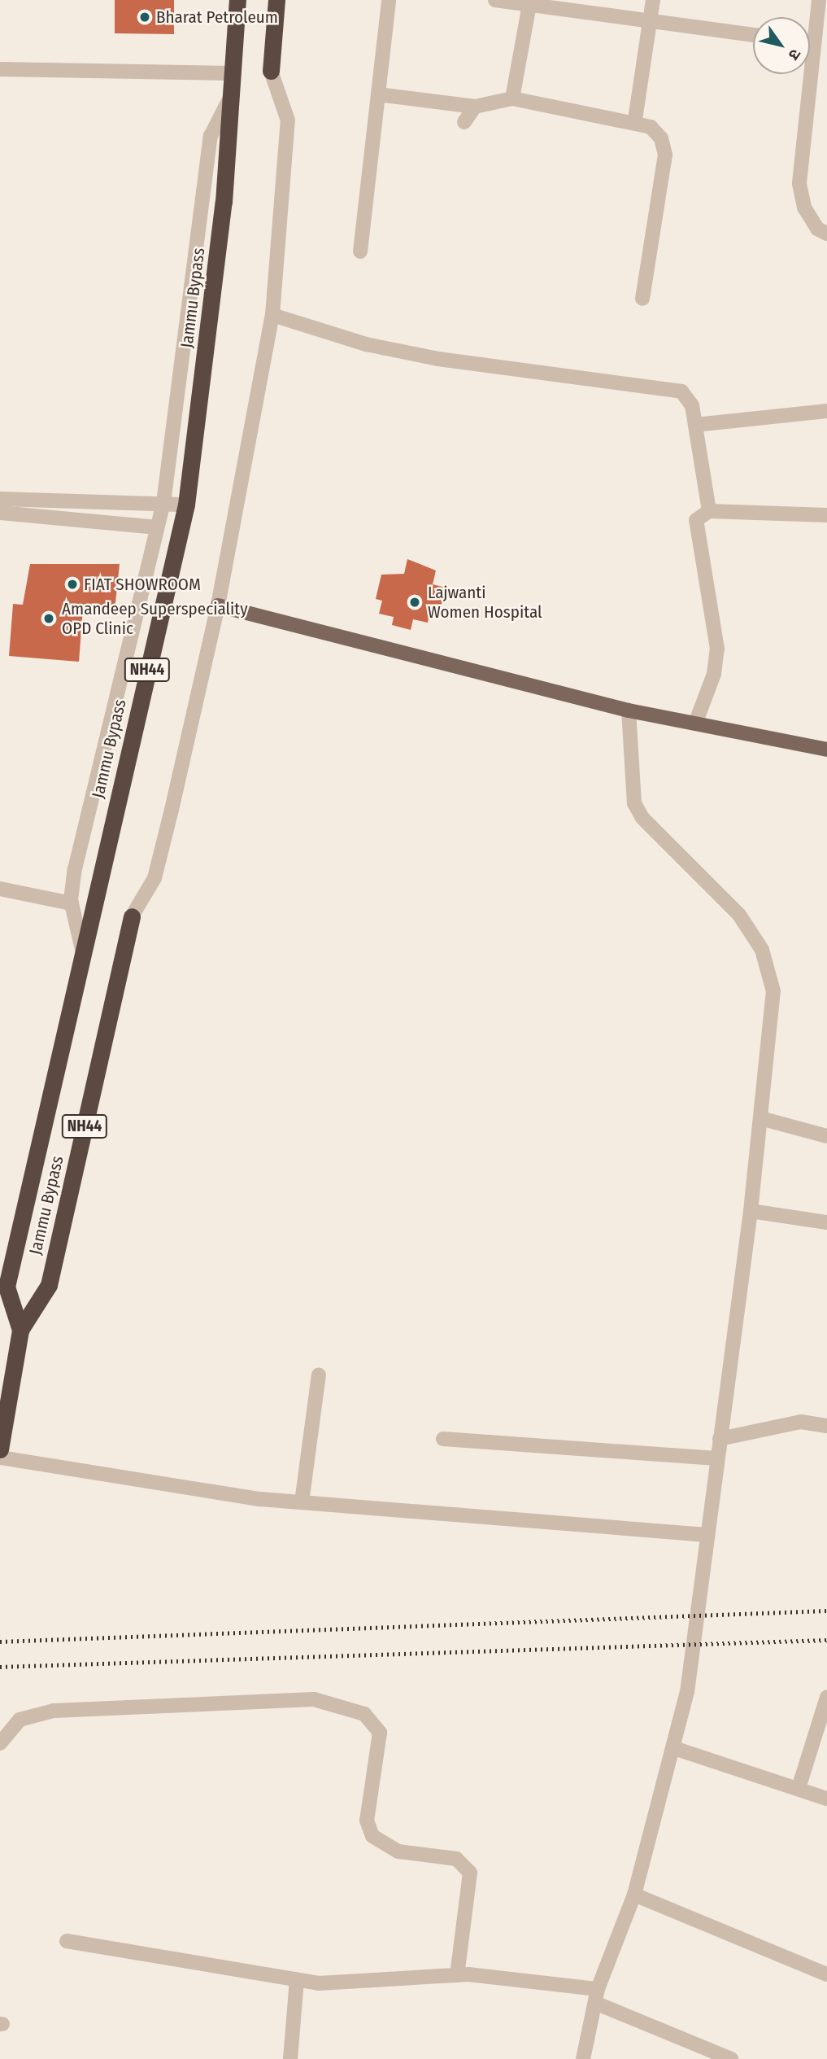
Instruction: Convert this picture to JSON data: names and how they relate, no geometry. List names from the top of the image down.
{
  "streets": {
    "highway": ["Jammu Bypass", "NH44"]
  },
  "places": [
    "Bharat Petroleum",
    "FIAT SHOWROOM",
    "Lajwanti Women Hospital",
    "Amandeep Superspeciality OPD Clinic"
  ],
  "north": "bottom right"
}
